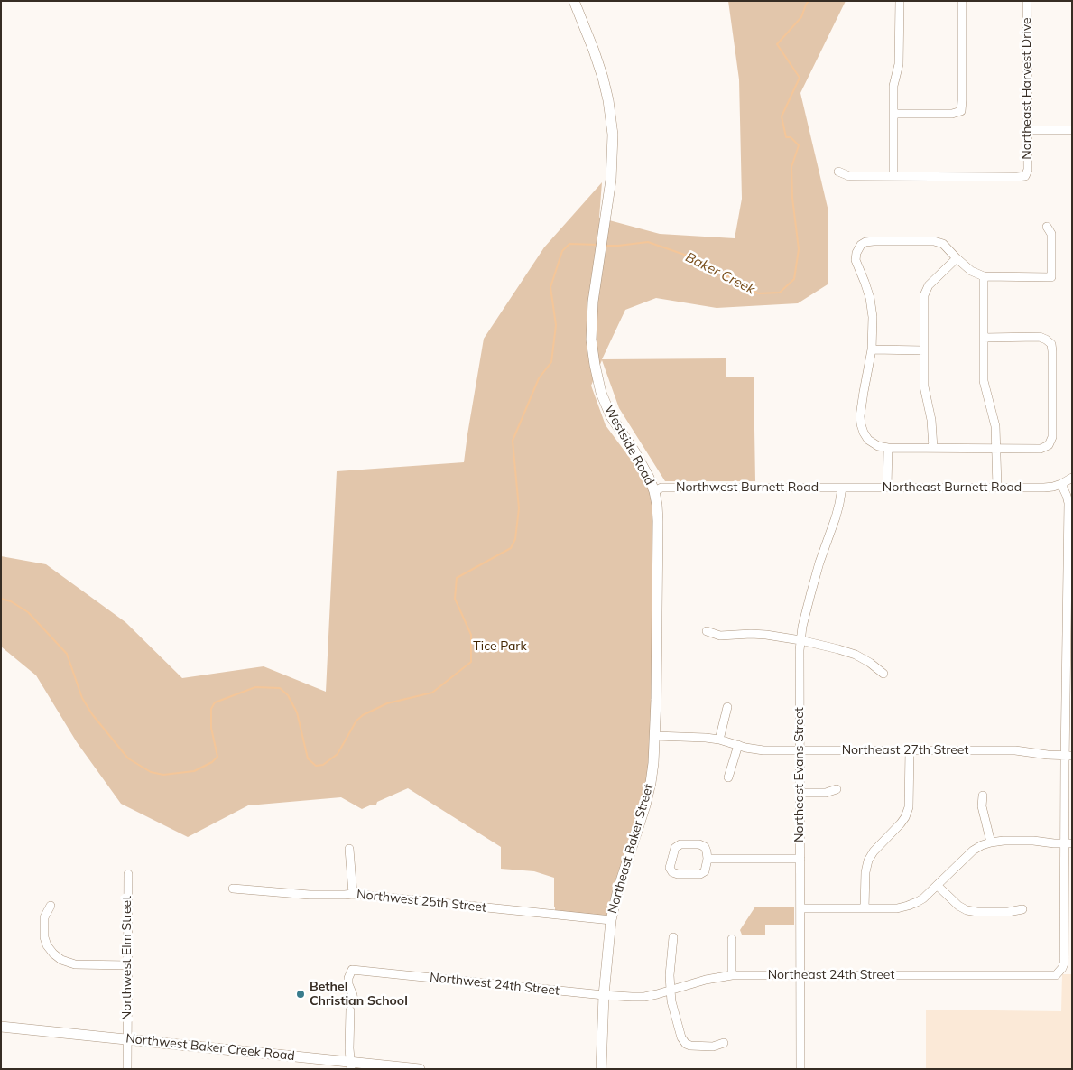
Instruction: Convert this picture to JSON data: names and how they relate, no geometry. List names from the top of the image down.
{
  "streets": {
    "main road": ["Westside Road", "Northeast Baker Street", "Northwest Baker Creek Road"],
    "street": [
      "Northeast Harvest Drive",
      "Northwest Burnett Road",
      "Northeast Burnett Road",
      "Northeast 27th Street",
      "Northeast Evans Street",
      "Northwest 25th Street",
      "Northwest Elm Street",
      "Northeast 24th Street",
      "Northwest 24th Street"
    ]
  },
  "crossings": [
    ["Westside Road", "Northwest Burnett Road"],
    ["Westside Road", "Northeast 27th Street"],
    ["Westside Road", "Northeast Baker Street"],
    ["Northwest Burnett Road", "Northeast Burnett Road"],
    ["Northwest Burnett Road", "Northeast Evans Street"],
    ["Northeast Burnett Road", "Northeast Evans Street"],
    ["Northeast 27th Street", "Northeast Evans Street"],
    ["Northeast 27th Street", "Northeast Baker Street"],
    ["Northeast Evans Street", "Northeast 24th Street"],
    ["Northeast Baker Street", "Northwest 25th Street"],
    ["Northeast Baker Street", "Northeast 24th Street"],
    ["Northeast Baker Street", "Northwest 24th Street"],
    ["Northwest Elm Street", "Northwest Baker Creek Road"],
    ["Northeast 24th Street", "Northwest 24th Street"]
  ],
  "water": ["Baker Creek"],
  "parks": ["Tice Park"],
  "places": ["Bethel Christian School"]
}
